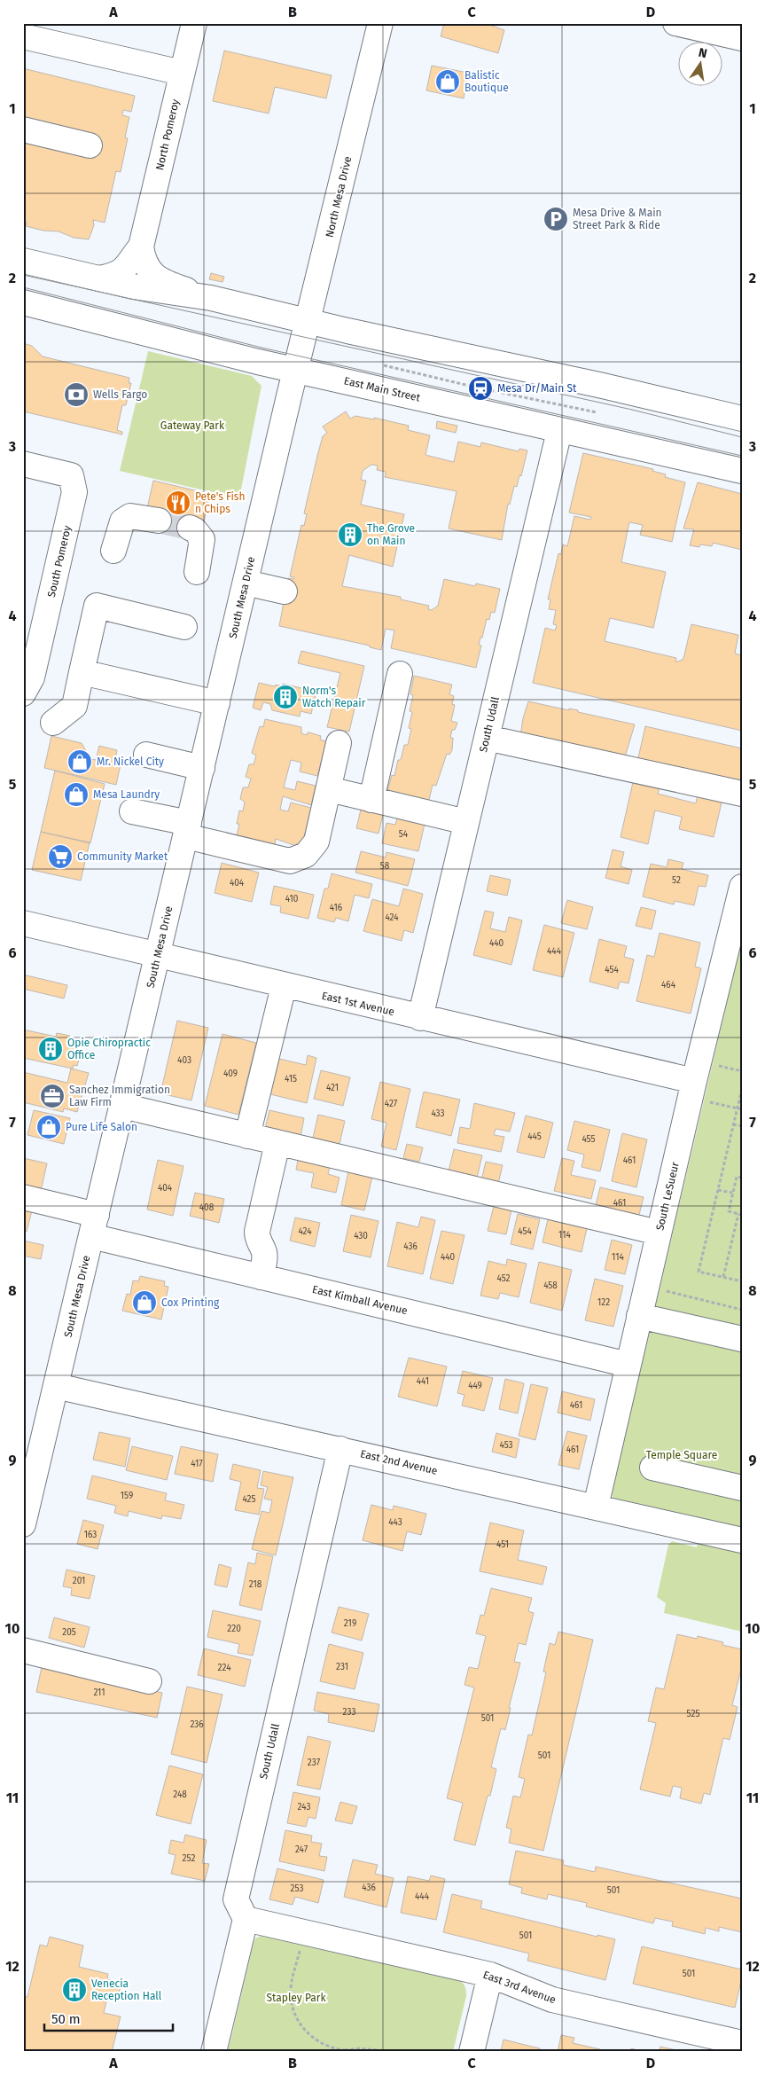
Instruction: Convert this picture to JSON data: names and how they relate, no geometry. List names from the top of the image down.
{
  "streets": {
    "street": [
      "North Pomeroy",
      "North Mesa Drive",
      "East Main Street",
      "South Pomeroy",
      "South Mesa Drive",
      "South Udall",
      "East 1st Avenue",
      "South LeSueur",
      "East Kimball Avenue",
      "East 2nd Avenue",
      "East 3rd Avenue"
    ]
  },
  "crossings": [
    ["North Mesa Drive", "East Main Street"],
    ["North Mesa Drive", "South Mesa Drive"],
    ["East Main Street", "South Mesa Drive"],
    ["East Main Street", "South Udall"],
    ["South Mesa Drive", "East 1st Avenue"],
    ["South Mesa Drive", "East Kimball Avenue"],
    ["South Mesa Drive", "East 2nd Avenue"],
    ["South Udall", "East 1st Avenue"],
    ["South Udall", "East 2nd Avenue"],
    ["South Udall", "East 3rd Avenue"],
    ["East 1st Avenue", "South LeSueur"],
    ["South LeSueur", "East Kimball Avenue"],
    ["South LeSueur", "East 2nd Avenue"]
  ],
  "parks": ["Gateway Park", "Temple Square", "Stapley Park"],
  "places": {
    "shop": [
      "Balistic Boutique",
      "Mr. Nickel City",
      "Mesa Laundry",
      "Pure Life Salon",
      "Cox Printing"
    ],
    "parking": ["Mesa Drive & Main Street Park & Ride"],
    "station": ["Mesa Dr/Main St"],
    "bank": ["Wells Fargo"],
    "restaurant": ["Pete's Fish n Chips"],
    "building": [
      "The Grove on Main",
      "Norm's Watch Repair",
      "Opie Chiropractic Office",
      "Venecia Reception Hall"
    ],
    "supermarket": ["Community Market"],
    "office": ["Sanchez Immigration Law Firm"]
  },
  "house_numbers": [
    "54",
    "58",
    "52",
    "404",
    "410",
    "416",
    "424",
    "440",
    "444",
    "454",
    "464",
    "403",
    "409",
    "415",
    "421",
    "427",
    "433",
    "445",
    "455",
    "461",
    "404",
    "461",
    "408",
    "424",
    "454",
    "114",
    "430",
    "436",
    "440",
    "114",
    "452",
    "458",
    "122",
    "441",
    "449",
    "461",
    "453",
    "461",
    "417",
    "159",
    "425",
    "443",
    "163",
    "451",
    "201",
    "218",
    "219",
    "220",
    "205",
    "231",
    "224",
    "211",
    "233",
    "525",
    "501",
    "236",
    "501",
    "237",
    "248",
    "243",
    "247",
    "252",
    "436",
    "253",
    "501",
    "444",
    "501",
    "501"
  ],
  "scale_bar": "50 m",
  "north": "top",
  "grid": {
    "columns": [
      "A",
      "B",
      "C",
      "D"
    ],
    "rows": [
      "1",
      "2",
      "3",
      "4",
      "5",
      "6",
      "7",
      "8",
      "9",
      "10",
      "11",
      "12"
    ]
  }
}
